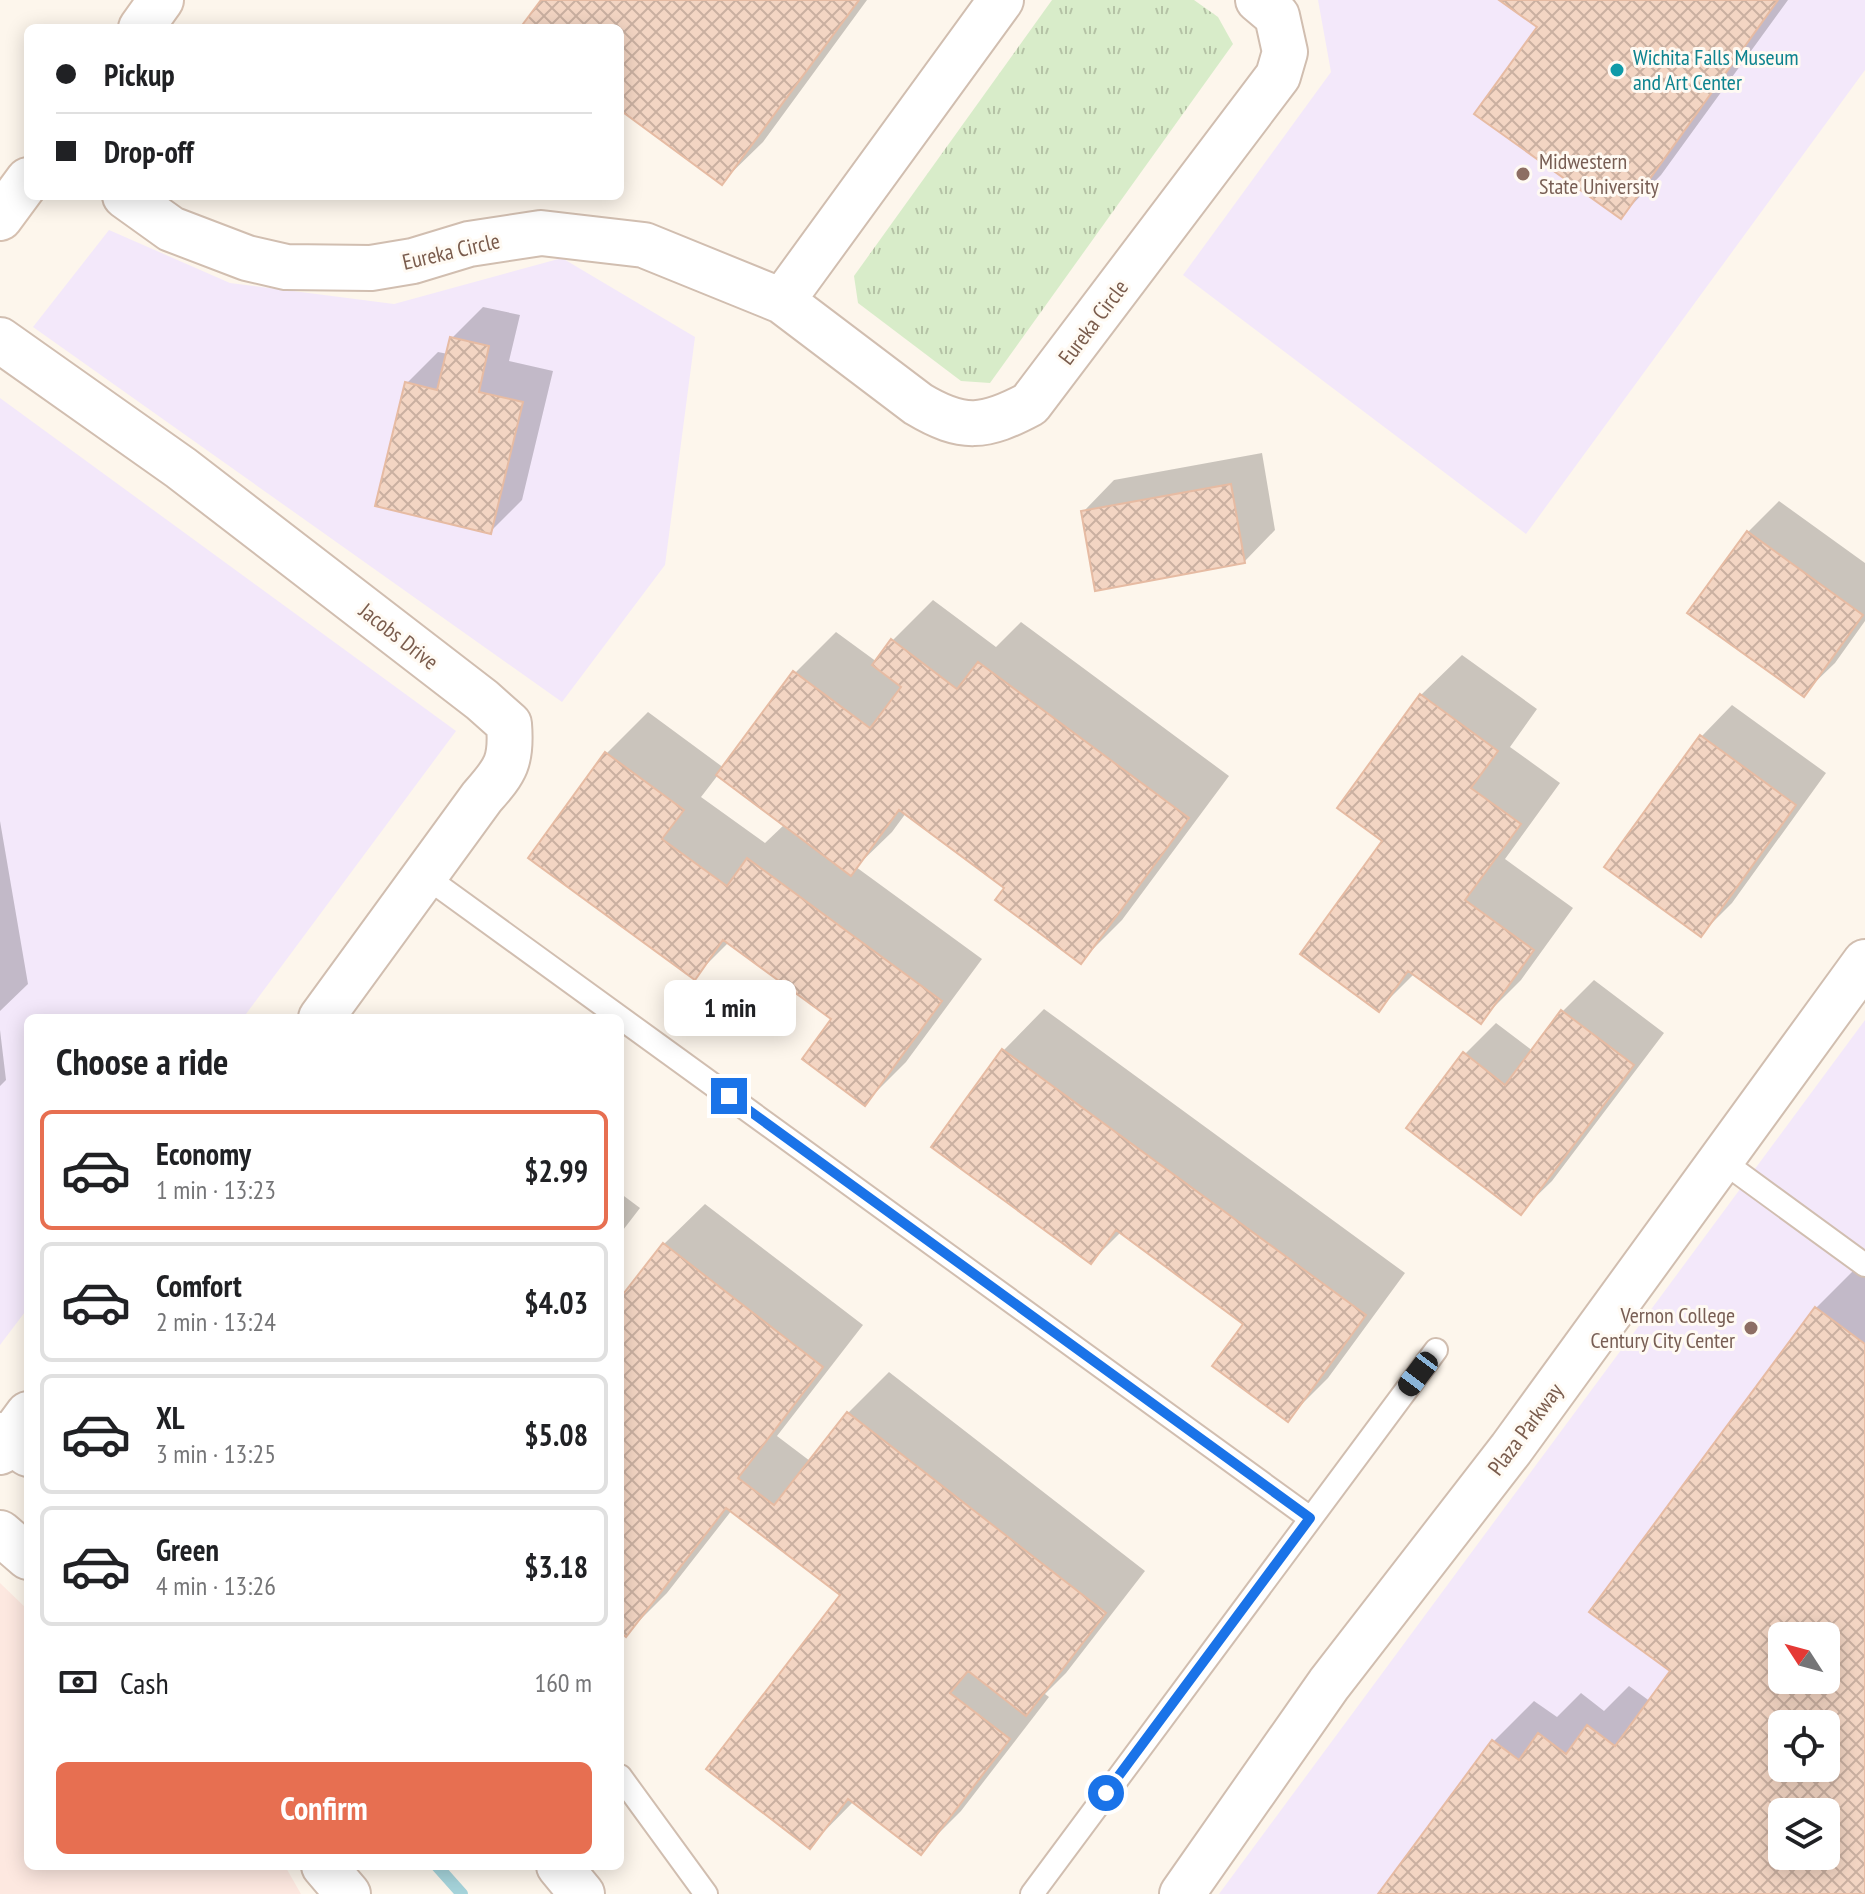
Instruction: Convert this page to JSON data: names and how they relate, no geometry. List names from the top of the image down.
{
  "streets": {
    "street": ["Eureka Circle", "Jacobs Drive", "Plaza Parkway"]
  },
  "places": ["Wichita Falls Museum and Art Center", "Midwestern State University", "Vernon College Century City Center"],
  "north": "top left",
  "page": {
    "banner": ["Pickup", "Drop-off"],
    "bubble": "1 min",
    "heading": "Choose a ride",
    "list": [
      {
        "name": "Economy",
        "note": "1 min · 13:23",
        "value": "$2.99"
      },
      {
        "name": "Comfort",
        "note": "2 min · 13:24",
        "value": "$4.03"
      },
      {
        "name": "XL",
        "note": "3 min · 13:25",
        "value": "$5.08"
      },
      {
        "name": "Green",
        "note": "4 min · 13:26",
        "value": "$3.18"
      }
    ],
    "pay": ["Cash", "160 m"],
    "buttons": "Confirm"
  }
}
